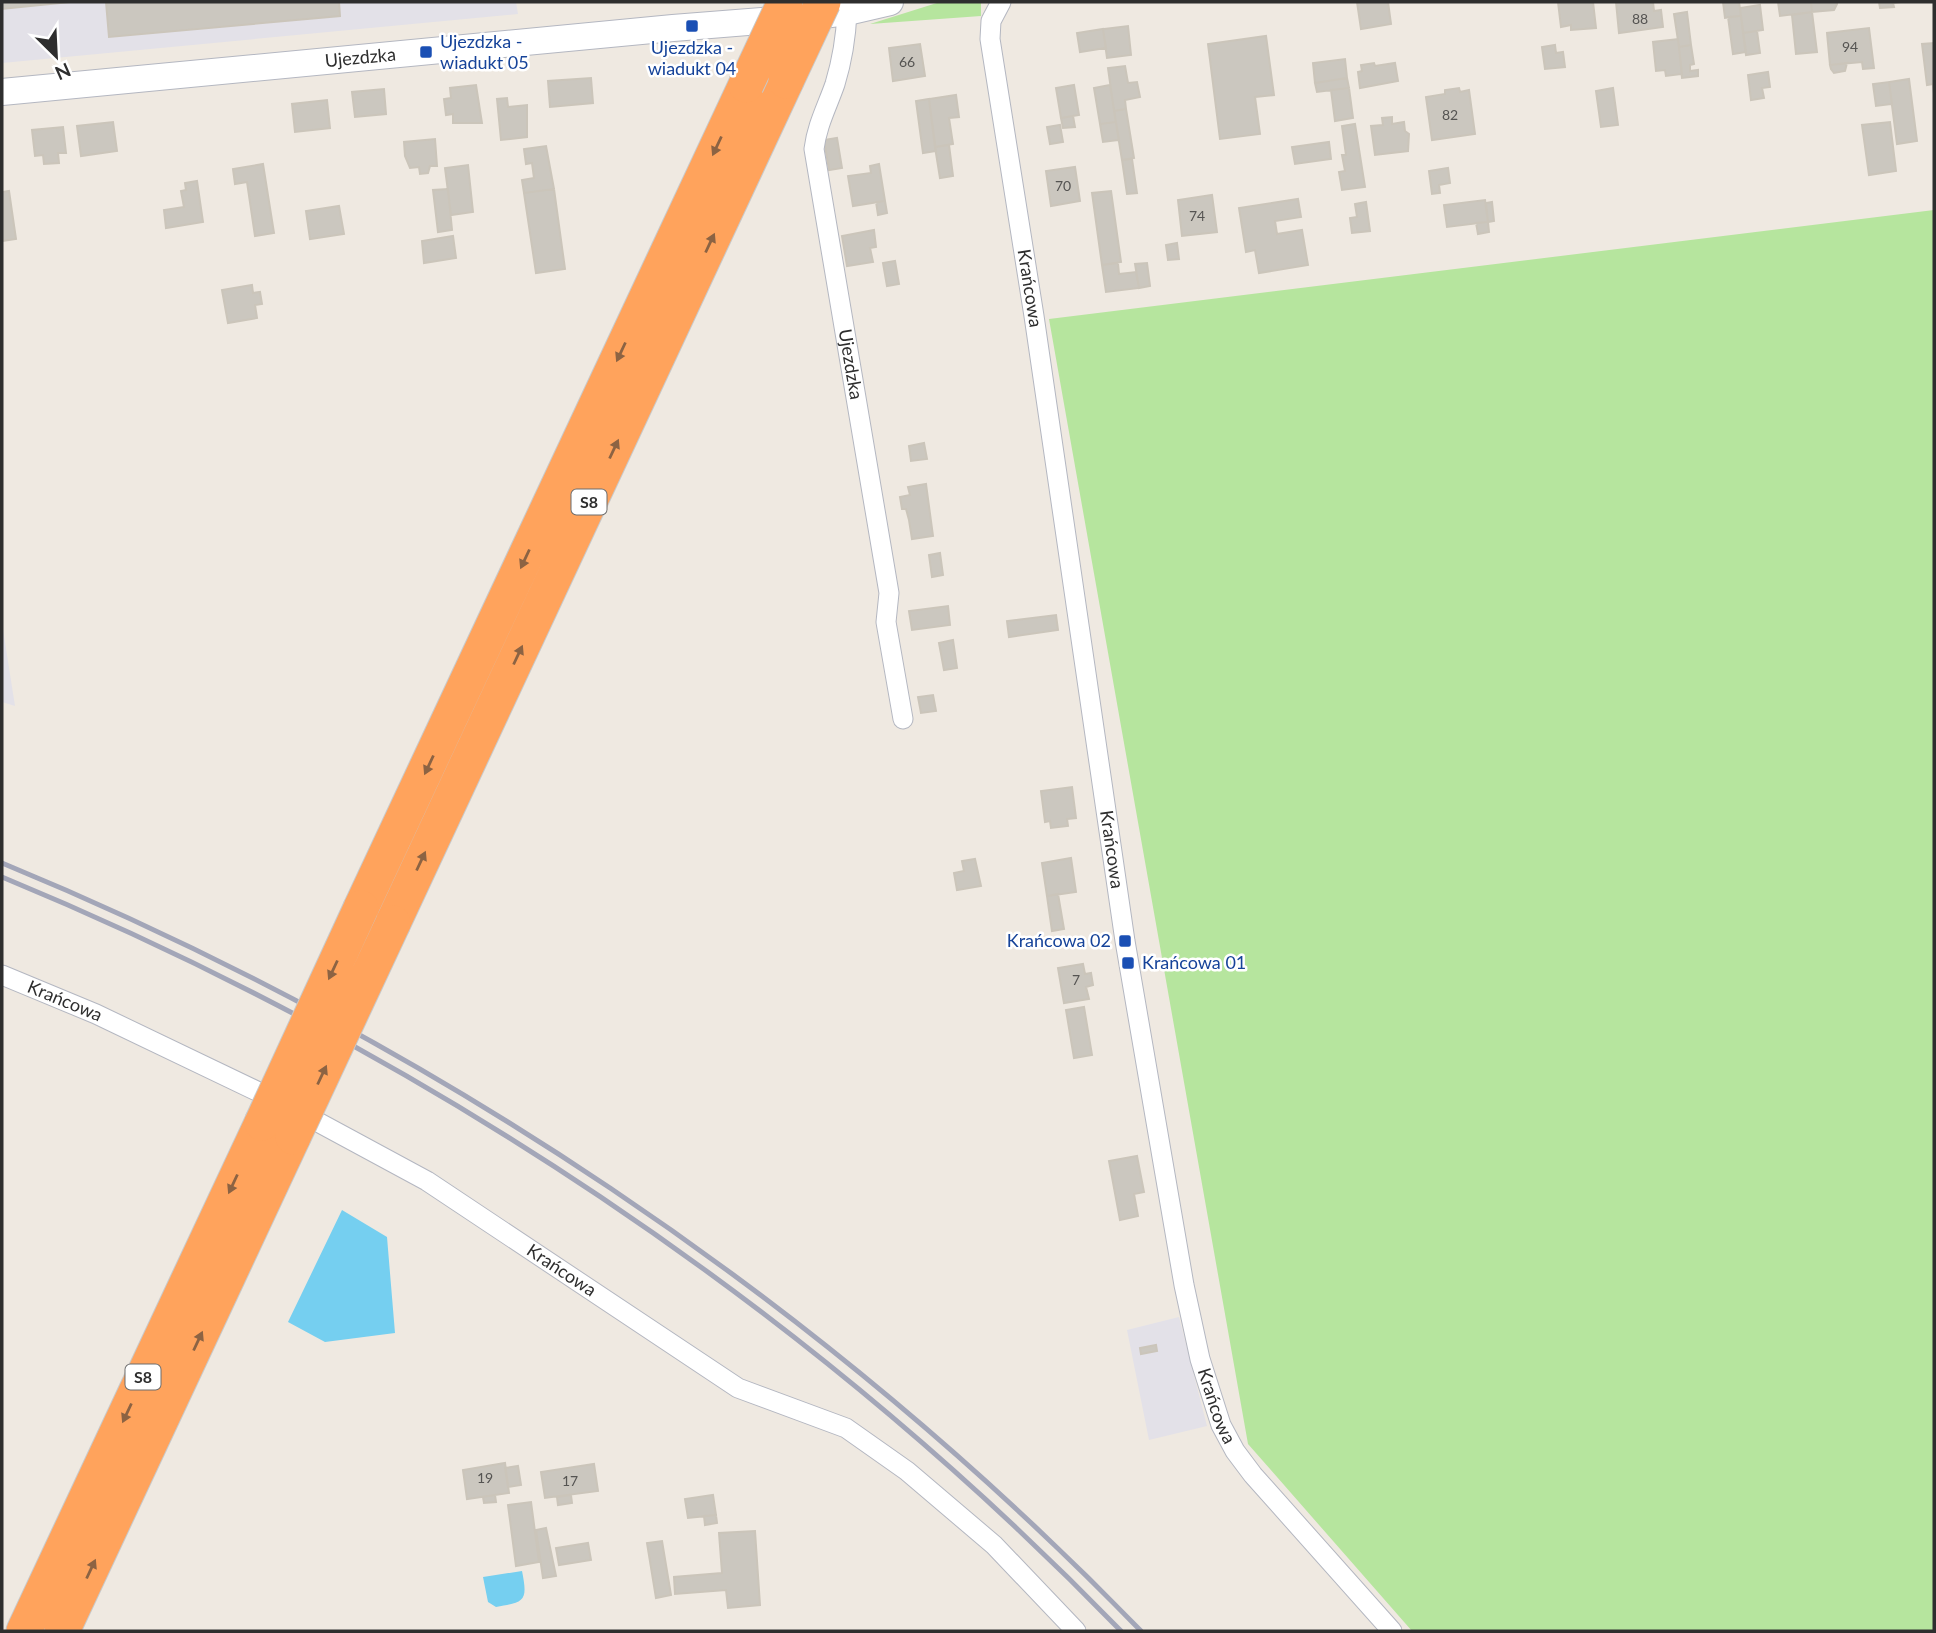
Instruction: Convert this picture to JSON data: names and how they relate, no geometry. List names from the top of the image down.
{
  "streets": {
    "highway": ["S8"],
    "main road": ["Ujezdzka"],
    "street": ["Krańcowa"]
  },
  "crossings": [
    ["Ujezdzka", "S8"]
  ],
  "places": {
    "transit": [
      "Ujezdzka - wiadukt 04",
      "Ujezdzka - wiadukt 05",
      "Krańcowa 02",
      "Krańcowa 01"
    ]
  },
  "house_numbers": [
    "88",
    "94",
    "66",
    "82",
    "70",
    "74",
    "7",
    "19",
    "17"
  ],
  "north": "bottom right"
}
